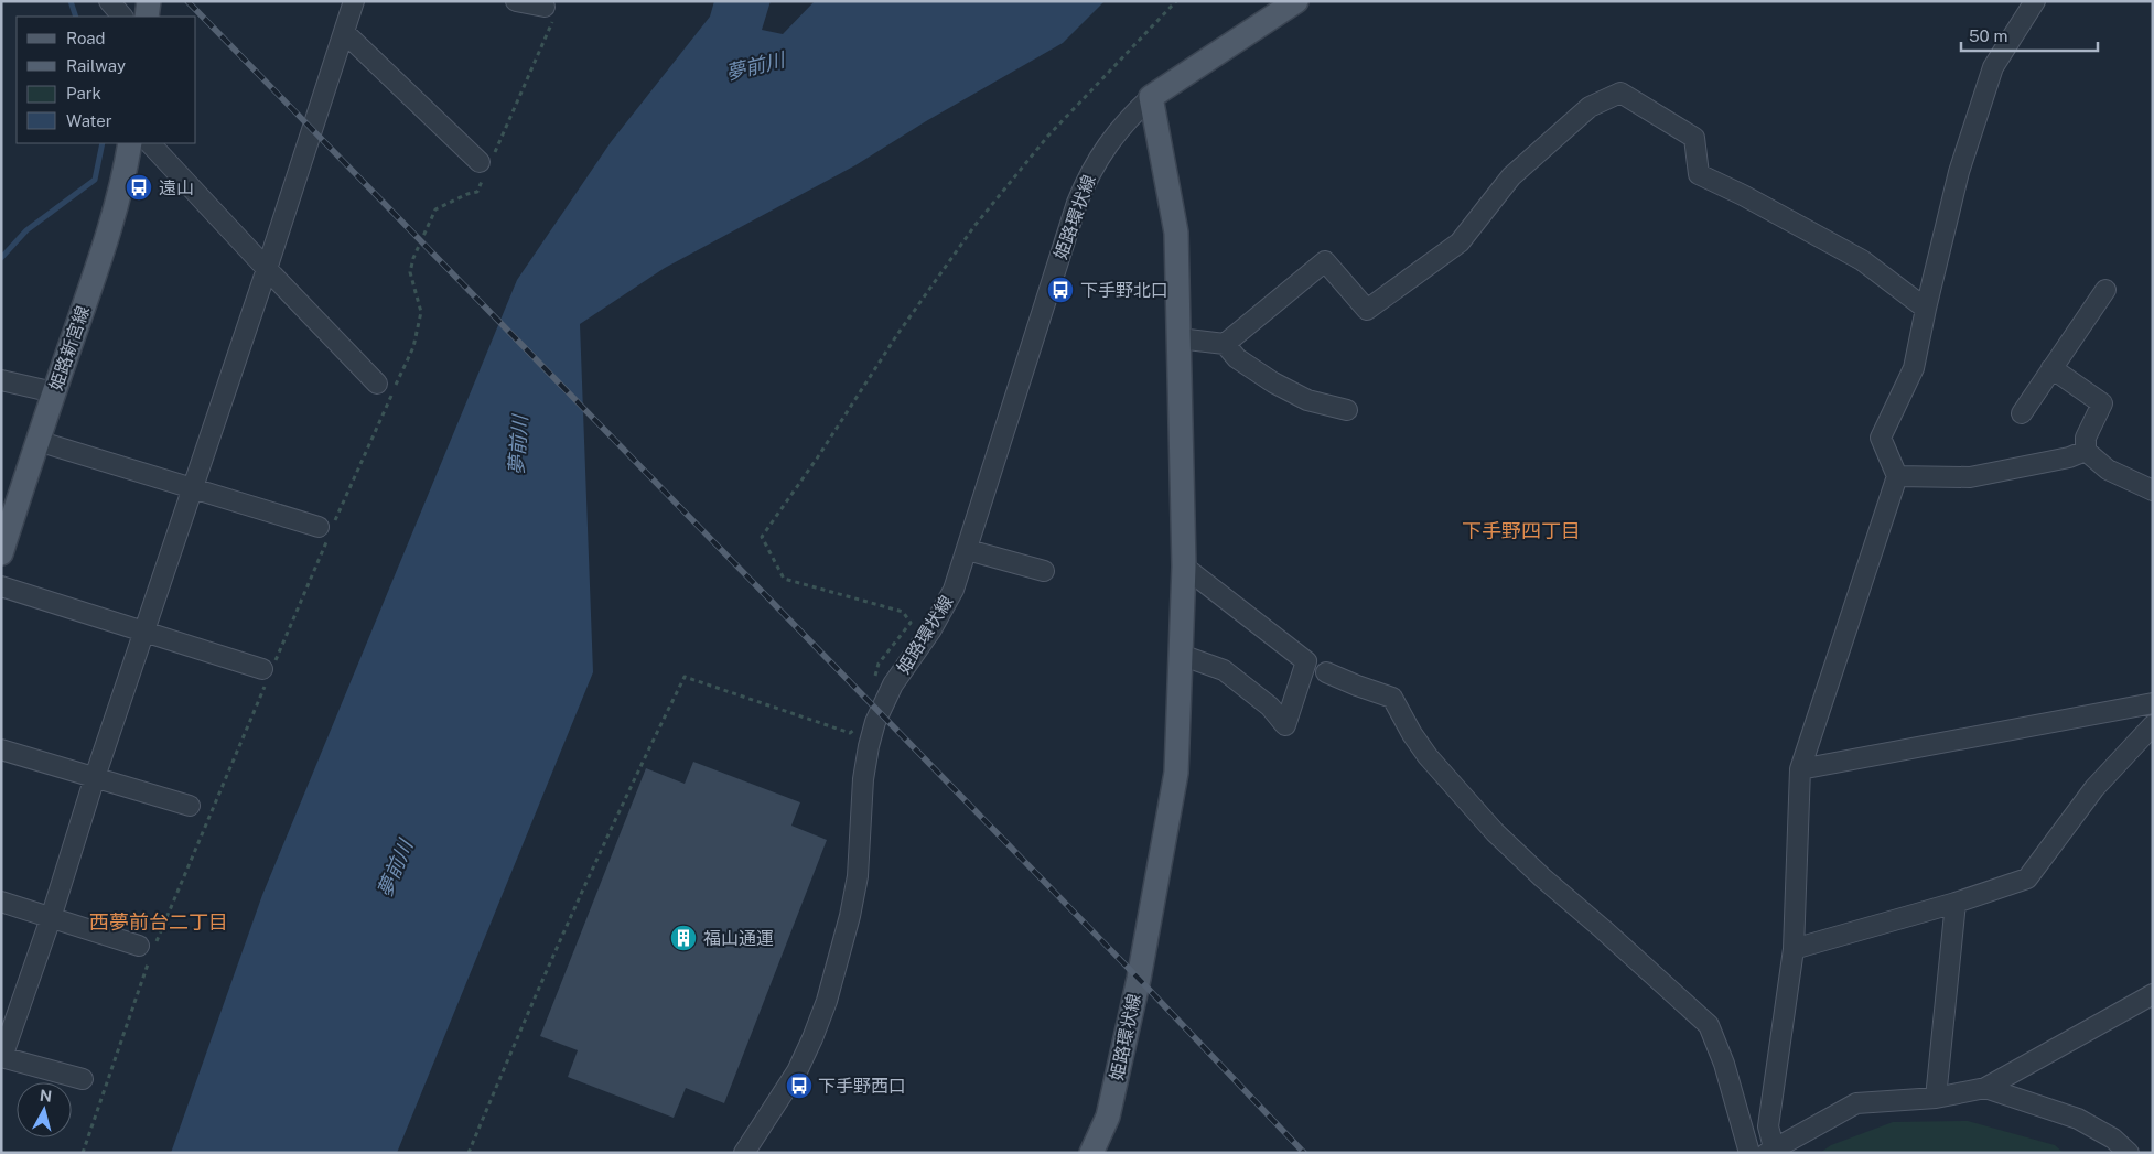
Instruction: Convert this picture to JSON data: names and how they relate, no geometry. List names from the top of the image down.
{
  "streets": {
    "main road": ["姫路環状線", "姫路新宮線"]
  },
  "districts": ["下手野四丁目", "西夢前台二丁目"],
  "water": ["夢前川"],
  "places": {
    "bus stop": ["遠山", "下手野北口", "下手野西口"],
    "building": ["福山通運"]
  },
  "legend": [
    "Road",
    "Railway",
    "Park",
    "Water"
  ],
  "scale_bar": "50 m",
  "north": "top"
}
